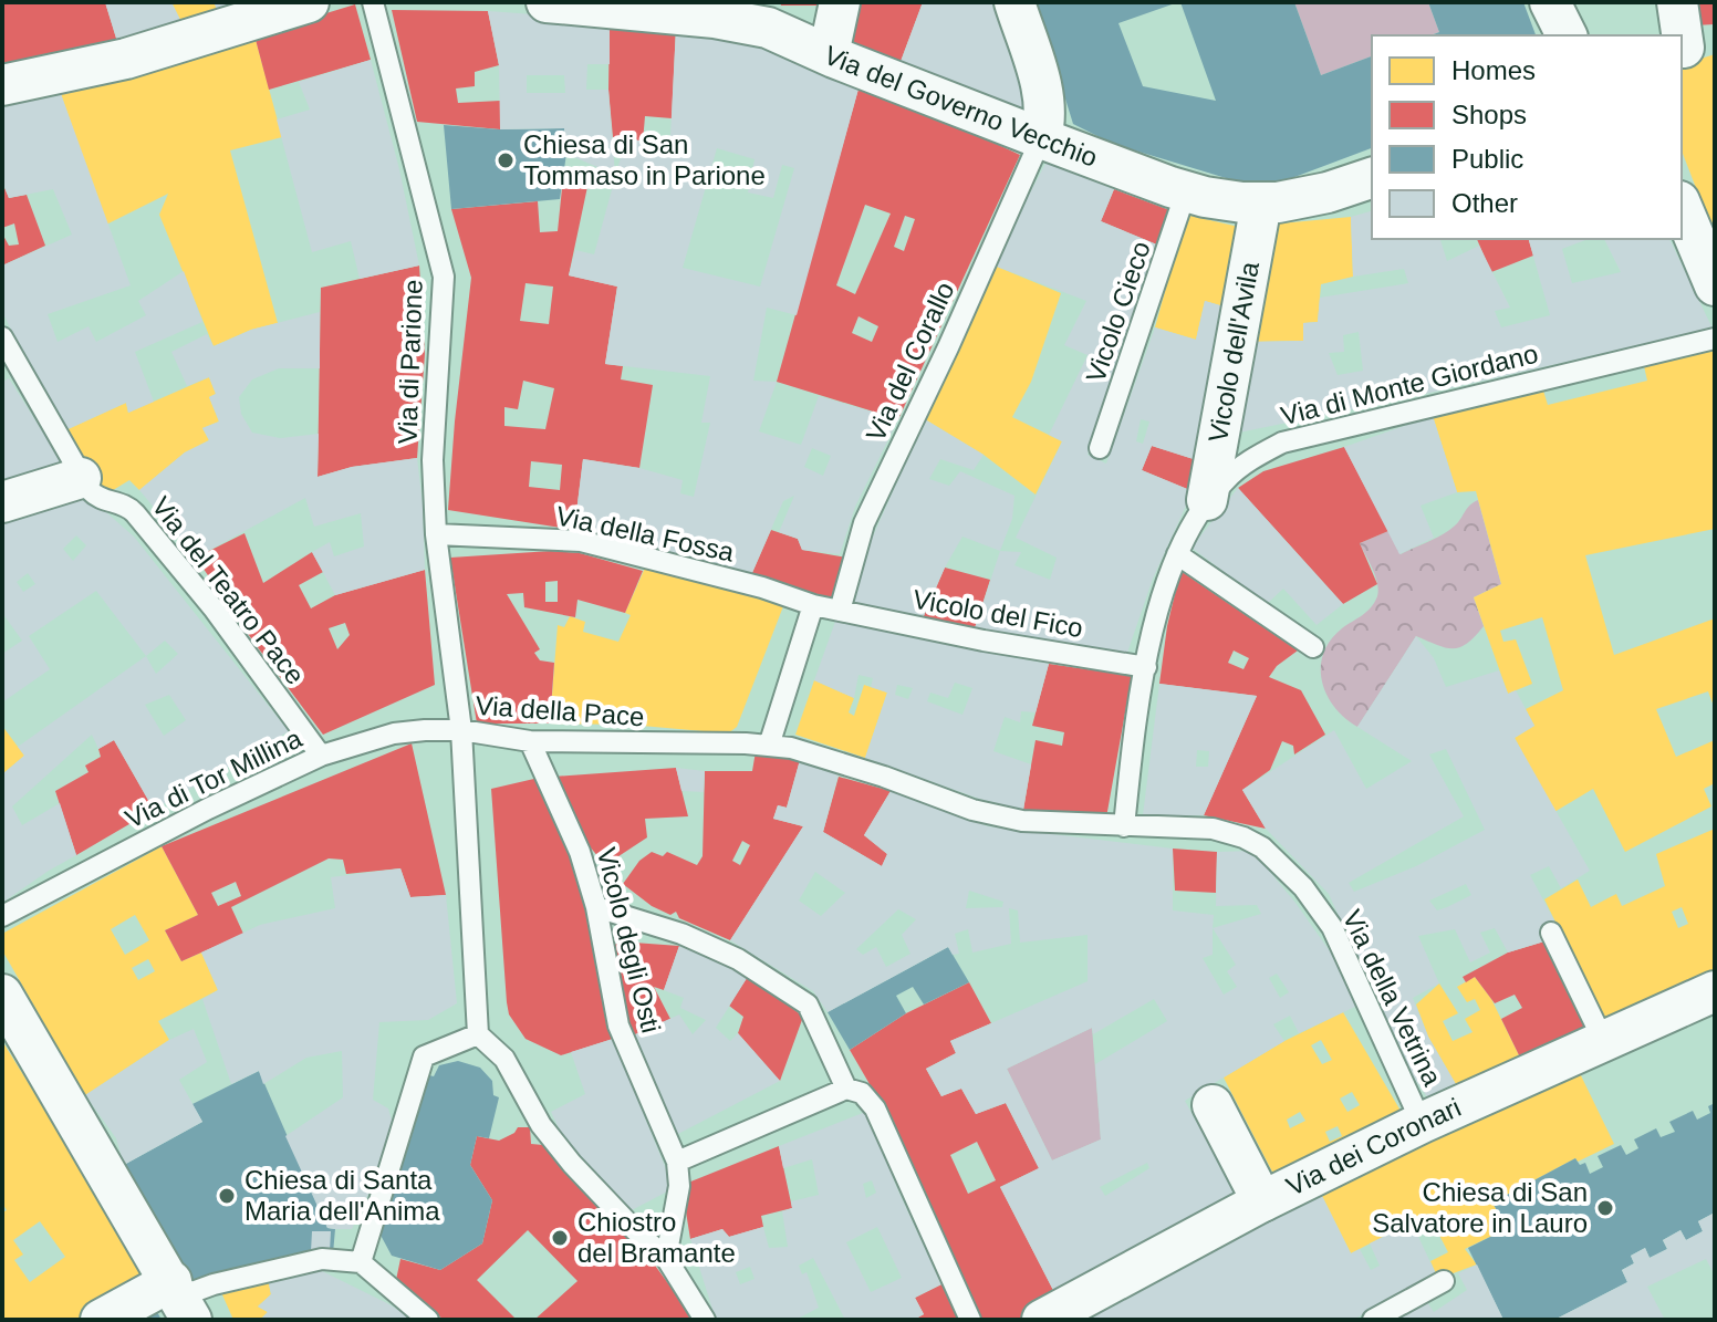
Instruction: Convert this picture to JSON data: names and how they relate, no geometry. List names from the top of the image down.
{
  "streets": {
    "street": ["Via del Governo Vecchio", "Vicolo dell'Avila", "Via dei Coronari"],
    "lane": [
      "Vicolo Cieco",
      "Via di Parione",
      "Via del Corallo",
      "Via di Monte Giordano",
      "Via della Fossa",
      "Via del Teatro Pace",
      "Vicolo del Fico",
      "Via della Pace",
      "Via di Tor Millina",
      "Vicolo degli Osti",
      "Via della Vetrina"
    ]
  },
  "crossings": [
    ["Via del Governo Vecchio", "Vicolo Cieco"],
    ["Via del Governo Vecchio", "Vicolo dell'Avila"],
    ["Via del Governo Vecchio", "Via del Corallo"],
    ["Vicolo dell'Avila", "Via di Monte Giordano"],
    ["Via di Parione", "Via della Fossa"],
    ["Via di Parione", "Via della Pace"],
    ["Via di Parione", "Via di Tor Millina"],
    ["Via del Corallo", "Vicolo del Fico"],
    ["Via di Monte Giordano", "Vicolo del Fico"],
    ["Via di Monte Giordano", "Via della Vetrina"],
    ["Via della Fossa", "Vicolo del Fico"],
    ["Via del Teatro Pace", "Via di Tor Millina"],
    ["Via della Pace", "Via di Tor Millina"],
    ["Via della Pace", "Vicolo degli Osti"],
    ["Via della Pace", "Via della Vetrina"],
    ["Via della Vetrina", "Via dei Coronari"]
  ],
  "places": [
    "Chiesa di San Tommaso in Parione",
    "Chiesa di Santa Maria dell'Anima",
    "Chiesa di San Salvatore in Lauro",
    "Chiostro del Bramante"
  ],
  "legend": [
    "Homes",
    "Shops",
    "Public",
    "Other"
  ]
}
